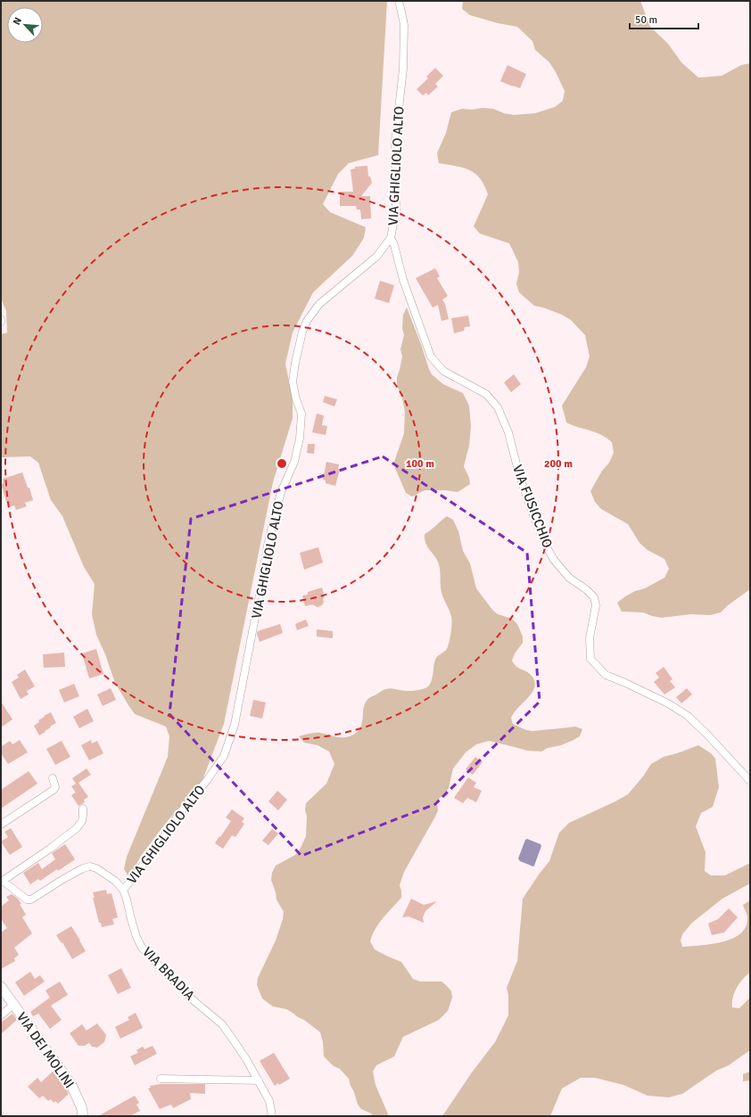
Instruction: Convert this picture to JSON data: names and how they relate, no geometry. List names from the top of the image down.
{
  "streets": {
    "street": [
      "VIA GHIGLIOLO ALTO",
      "VIA FUSICCHIO",
      "VIA BRADIA",
      "VIA DEI MOLINI"
    ]
  },
  "crossings": [
    ["VIA GHIGLIOLO ALTO", "VIA FUSICCHIO"],
    ["VIA GHIGLIOLO ALTO", "VIA BRADIA"]
  ],
  "scale_bar": "50 m",
  "north": "top left",
  "rings": ["100 m", "200 m"]
}
